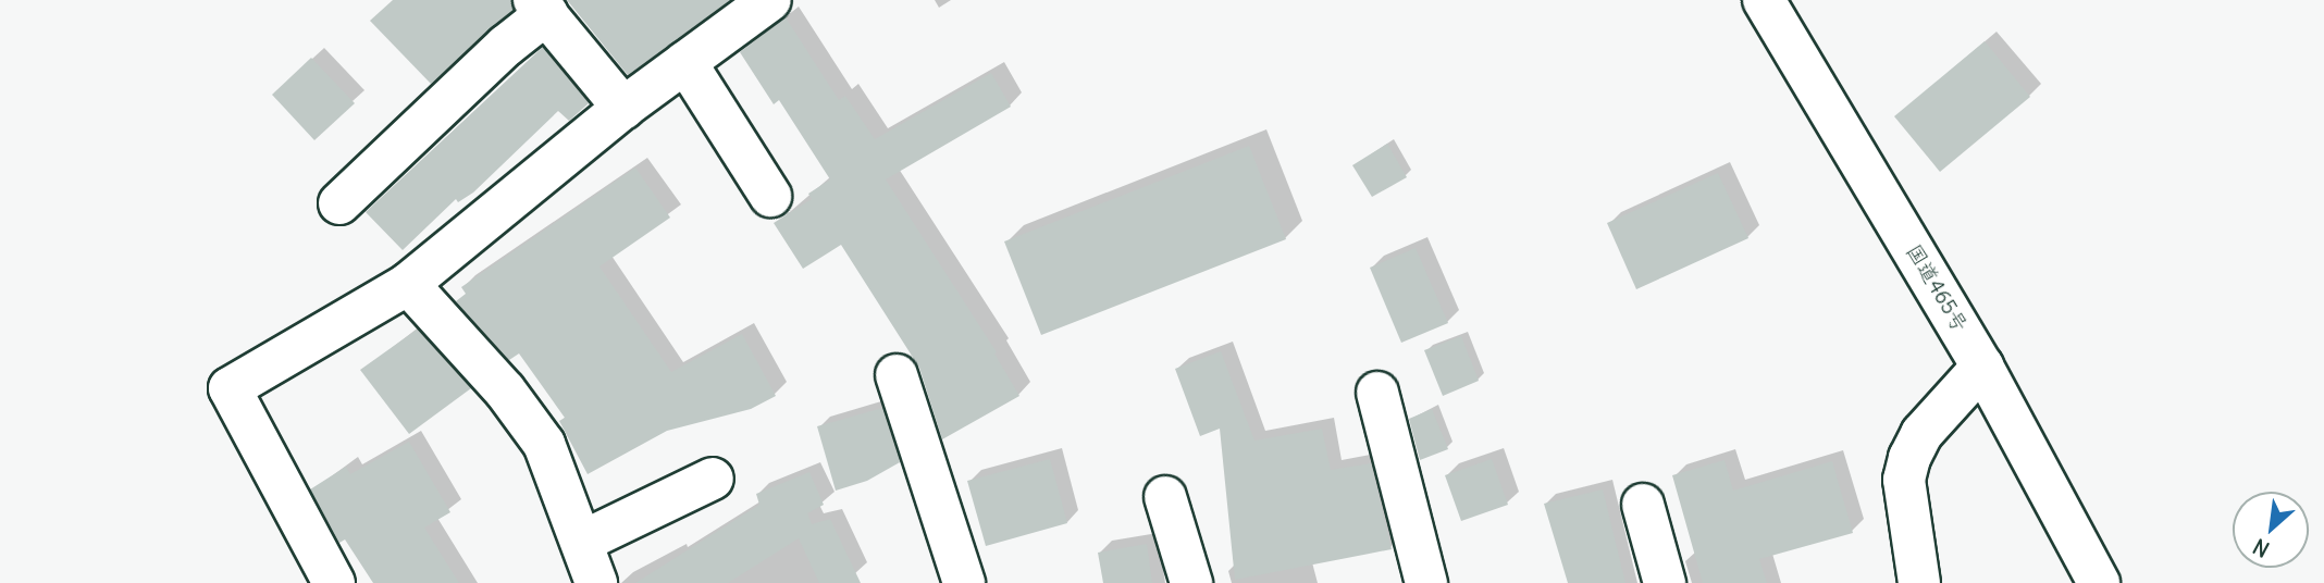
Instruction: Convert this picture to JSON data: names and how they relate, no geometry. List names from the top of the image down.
{
  "streets": {
    "main road": ["国道465号"]
  },
  "north": "bottom left"
}
